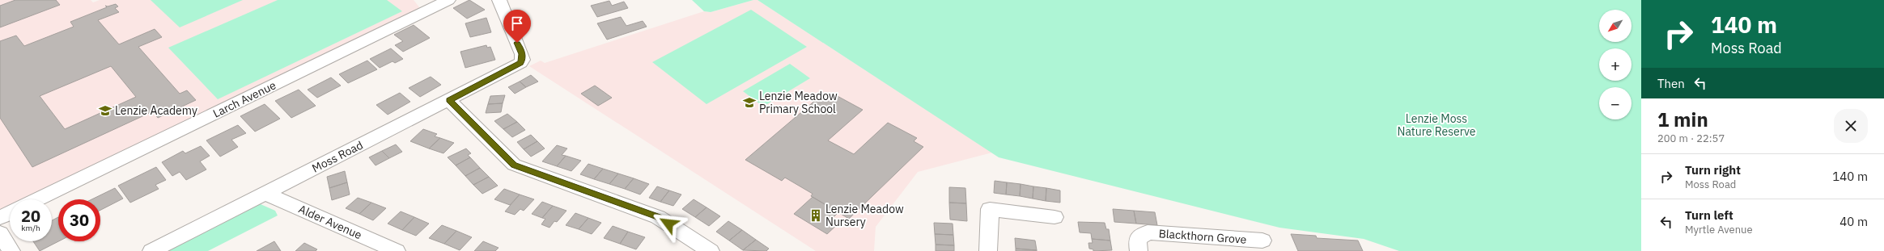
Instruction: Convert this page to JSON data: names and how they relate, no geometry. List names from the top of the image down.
{
  "streets": {
    "street": [
      "Larch Avenue",
      "Moss Road",
      "Alder Avenue",
      "Blackthorn Grove"
    ]
  },
  "crossings": [
    ["Moss Road", "Alder Avenue"]
  ],
  "parks": ["Lenzie Moss Nature Reserve"],
  "places": {
    "school or university": ["Lenzie Meadow Primary School", "Lenzie Academy"],
    "building": ["Lenzie Meadow Nursery"]
  },
  "north": "bottom left",
  "page": {
    "turn": ["140 m", "Moss Road"],
    "map_buttons": ["+", "−"],
    "then": "Then",
    "heading": ["1 min", "200 m · 22:57"],
    "list": [
      {
        "name": "Turn right",
        "note": "Moss Road",
        "value": "140 m"
      },
      {
        "name": "Turn left",
        "note": "Myrtle Avenue",
        "value": "40 m"
      }
    ],
    "speed": "20 km/h",
    "limit": "30"
  }
}
